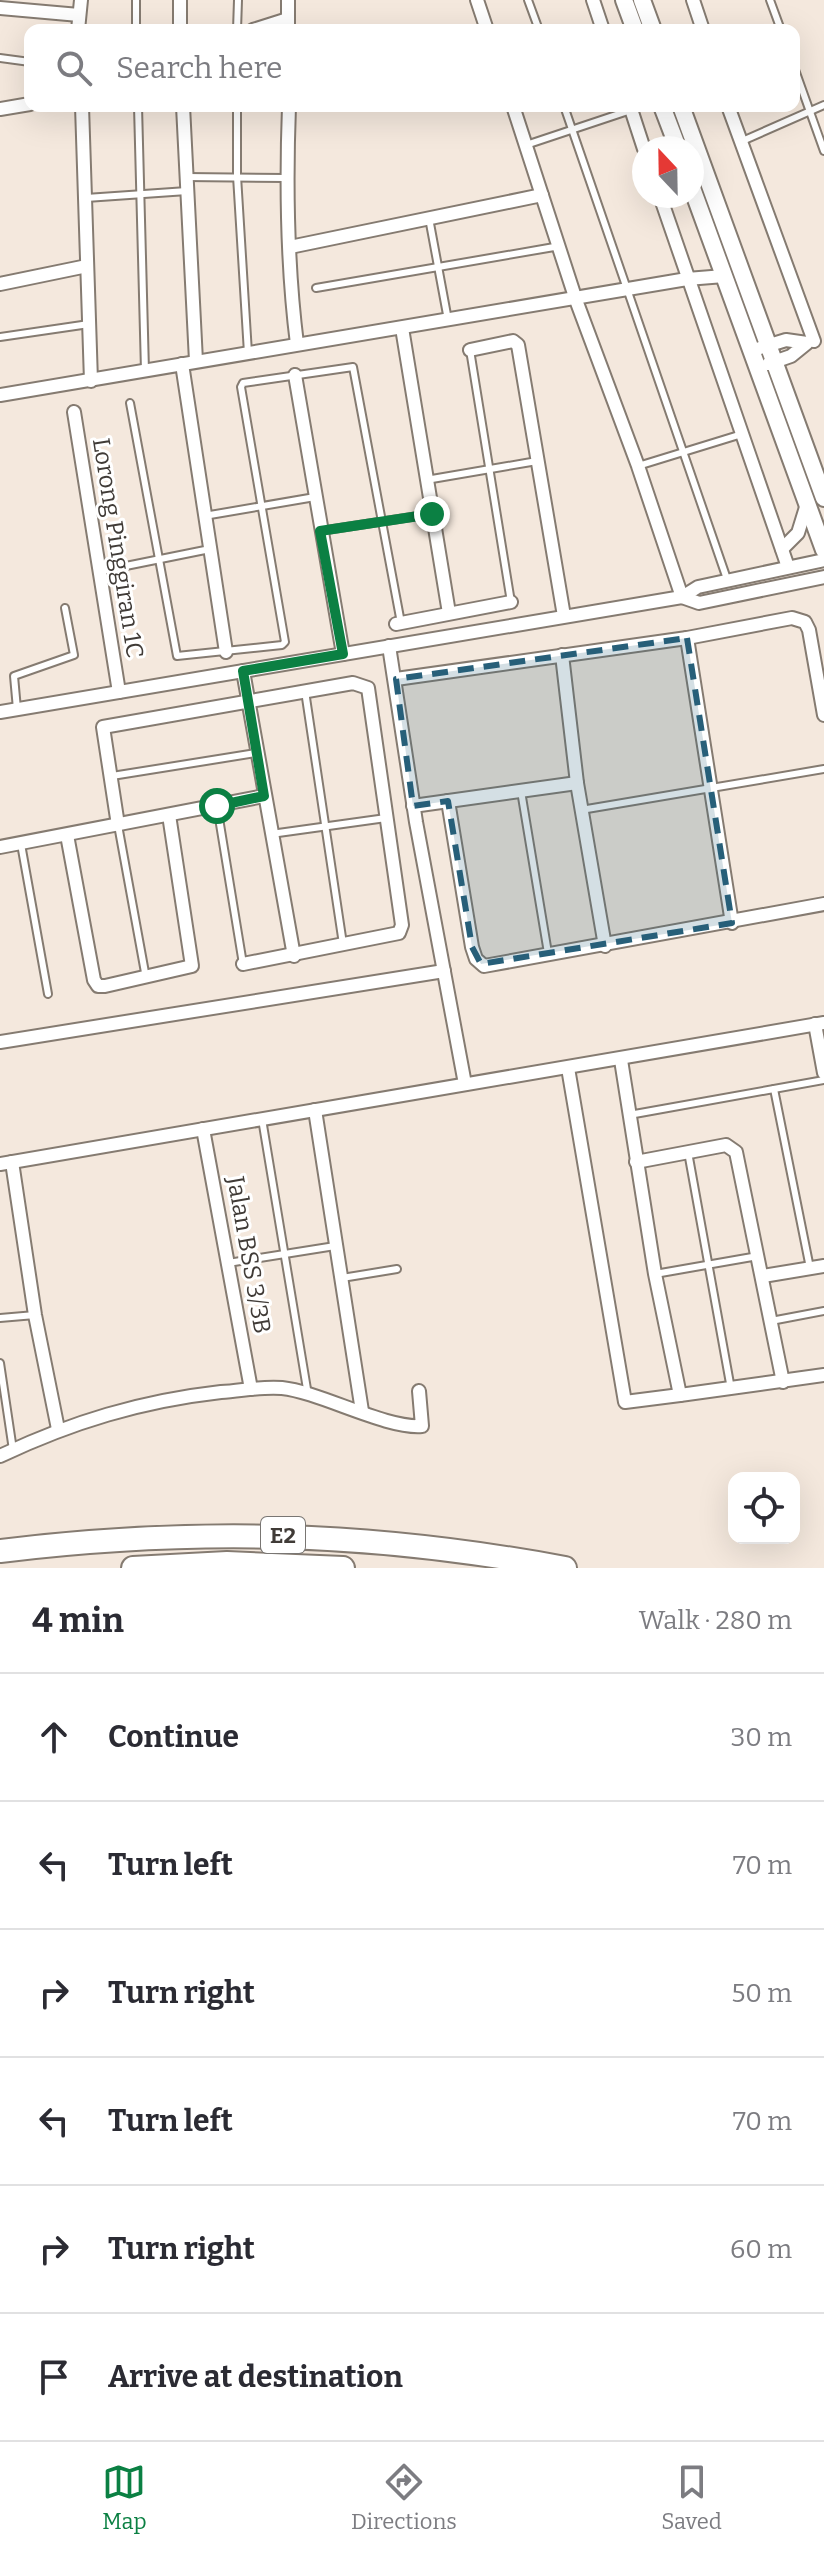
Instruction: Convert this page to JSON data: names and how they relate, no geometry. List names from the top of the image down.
{
  "streets": {
    "highway": ["E2"],
    "street": ["Lorong Pinggiran 1C", "Jalan BSS 3/3B"]
  },
  "north": "top",
  "page": {
    "search": "Search here",
    "heading": ["4 min", "Walk · 280 m"],
    "list": [
      ["Continue", "30 m"],
      ["Turn left", "70 m"],
      ["Turn right", "50 m"],
      ["Turn left", "70 m"],
      ["Turn right", "60 m"],
      "Arrive at destination"
    ],
    "nav": ["Map", "Directions", "Saved"]
  }
}
